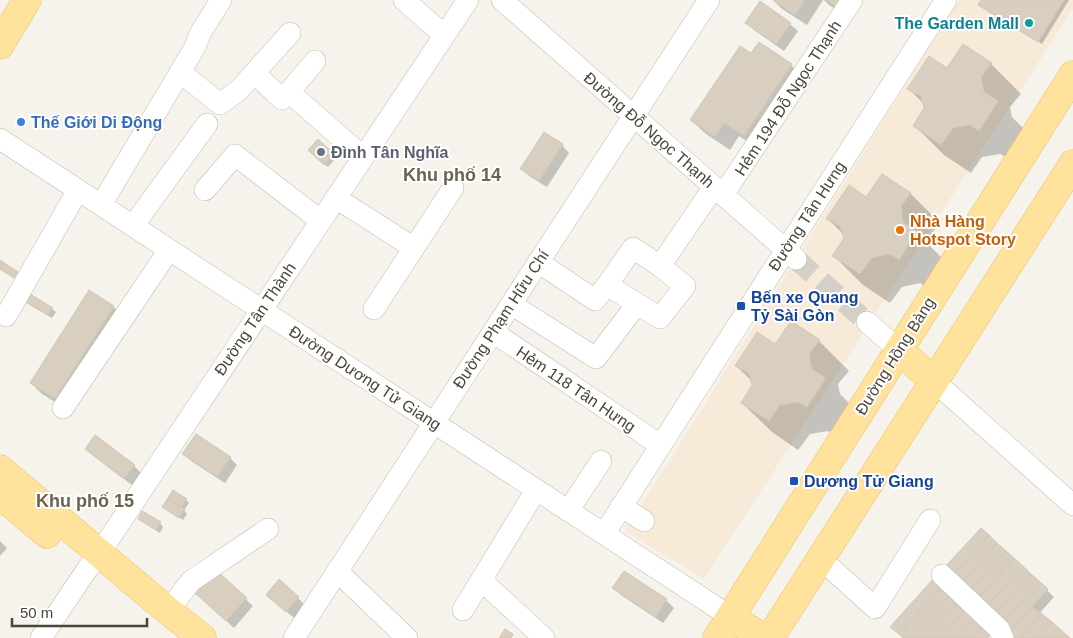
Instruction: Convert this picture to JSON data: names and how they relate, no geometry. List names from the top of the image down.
{
  "streets": {
    "main road": ["Đường Hồng Bàng"],
    "street": [
      "Hẻm 194 Đỗ Ngọc Thạnh",
      "Đường Đỗ Ngọc Thạnh",
      "Đường Tân Hưng",
      "Đường Tân Thành",
      "Đường Phạm Hữu Chí",
      "Đường Dương Tử Giang",
      "Hẻm 118 Tân Hưng"
    ]
  },
  "crossings": [
    ["Hẻm 194 Đỗ Ngọc Thạnh", "Đường Đỗ Ngọc Thạnh"],
    ["Đường Đỗ Ngọc Thạnh", "Đường Tân Hưng"],
    ["Đường Đỗ Ngọc Thạnh", "Đường Phạm Hữu Chí"],
    ["Đường Tân Hưng", "Đường Dương Tử Giang"],
    ["Đường Tân Hưng", "Hẻm 118 Tân Hưng"],
    ["Đường Tân Thành", "Đường Dương Tử Giang"],
    ["Đường Phạm Hữu Chí", "Đường Dương Tử Giang"],
    ["Đường Phạm Hữu Chí", "Hẻm 118 Tân Hưng"],
    ["Đường Hồng Bàng", "Đường Dương Tử Giang"]
  ],
  "districts": ["Khu phố 14", "Khu phố 15"],
  "places": {
    "other": [
      "The Garden Mall",
      "Thế Giới Di Động",
      "Đình Tân Nghĩa",
      "Nhà Hàng Hotspot Story"
    ],
    "transit": ["Bến xe Quang Tỷ Sài Gòn", "Dương Tử Giang"]
  },
  "scale_bar": "50 m"
}
